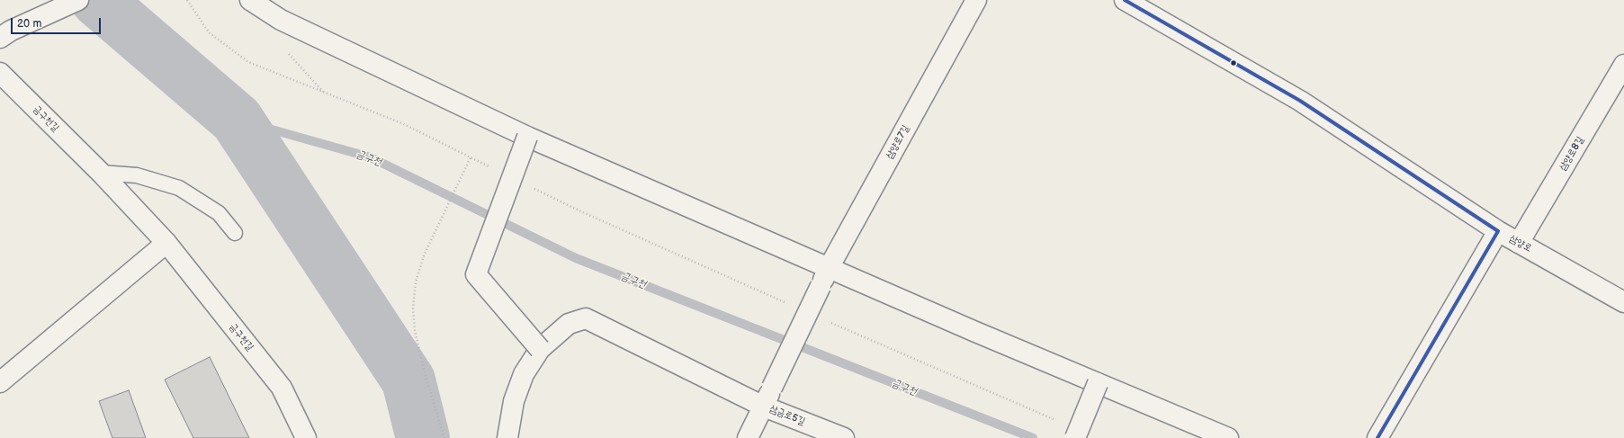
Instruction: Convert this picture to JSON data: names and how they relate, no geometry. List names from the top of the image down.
{
  "streets": {
    "street": [
      "금구천길",
      "삼양로7길",
      "삼양로8길",
      "삼양로",
      "삼금로5길"
    ]
  },
  "crossings": [
    ["삼양로7길", "삼금로5길"],
    ["삼양로8길", "삼양로"]
  ],
  "water": ["금구천"],
  "scale_bar": "20 m"
}
